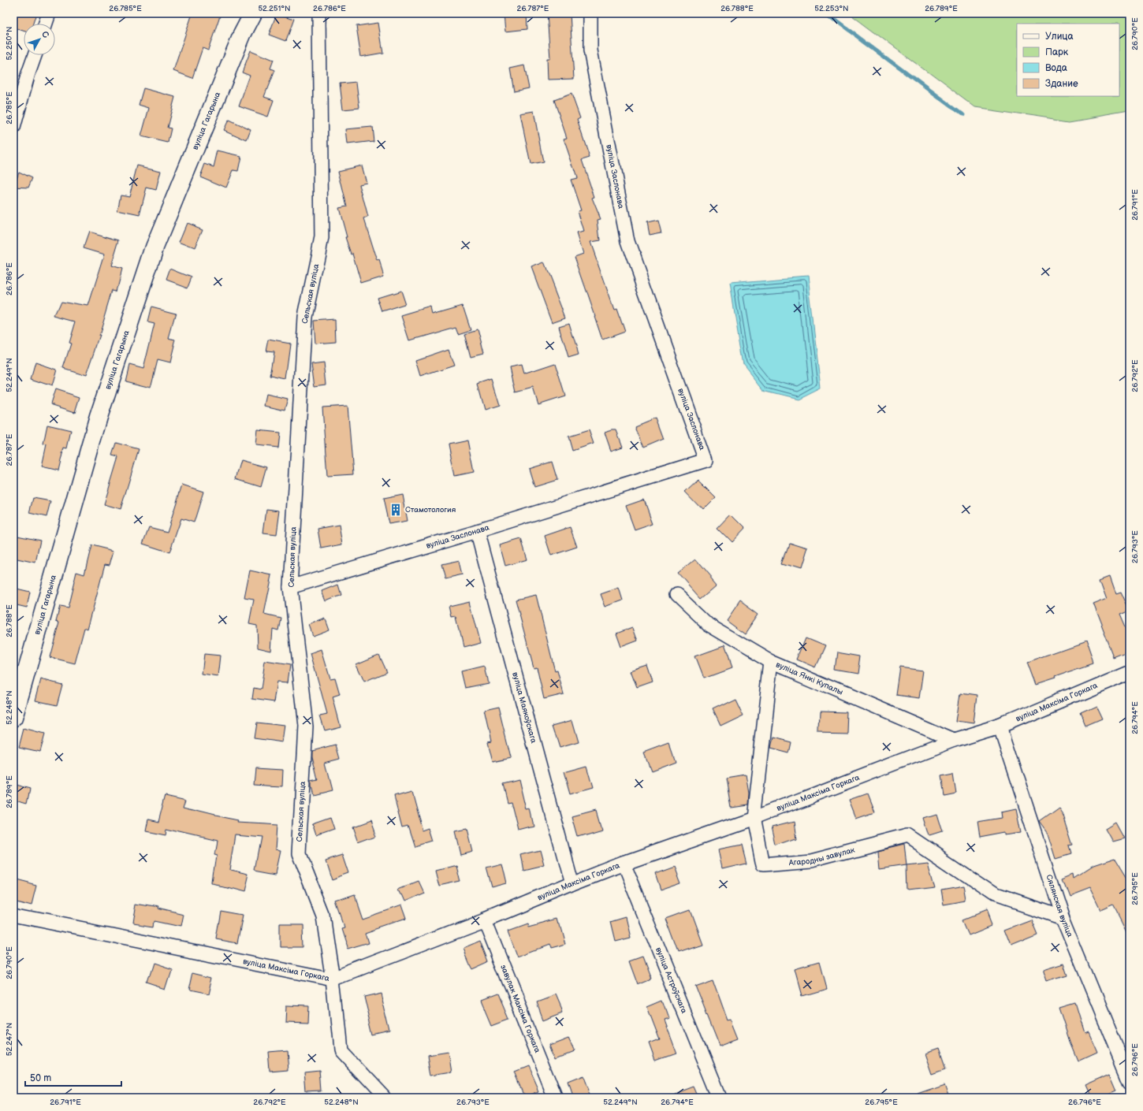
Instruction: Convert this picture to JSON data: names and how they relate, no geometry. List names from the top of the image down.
{
  "streets": {
    "street": [
      "вуліца Гагарына",
      "вуліца Заслонава",
      "Сельская вуліца",
      "вуліца Янкі Купалы",
      "вуліца Максіма Горкага",
      "вуліца Маякоўскага",
      "Агародны завулак",
      "Сялянская вуліца",
      "вуліца Астроўскага",
      "завулак Максіма Горкага"
    ]
  },
  "crossings": [
    ["вуліца Заслонава", "Сельская вуліца"],
    ["вуліца Заслонава", "вуліца Маякоўскага"],
    ["Сельская вуліца", "вуліца Максіма Горкага"],
    ["вуліца Янкі Купалы", "вуліца Максіма Горкага"],
    ["вуліца Янкі Купалы", "Агародны завулак"],
    ["вуліца Максіма Горкага", "вуліца Маякоўскага"],
    ["вуліца Максіма Горкага", "Агародны завулак"],
    ["вуліца Максіма Горкага", "Сялянская вуліца"],
    ["вуліца Максіма Горкага", "вуліца Астроўскага"],
    ["вуліца Максіма Горкага", "завулак Максіма Горкага"],
    ["Агародны завулак", "Сялянская вуліца"]
  ],
  "places": {
    "building": ["Стамотология"]
  },
  "legend": [
    "Улица",
    "Парк",
    "Вода",
    "Здание"
  ],
  "scale_bar": "50 m",
  "north": "top right",
  "coordinates": [
    "26.785°E",
    "52.251°N",
    "26.786°E",
    "26.787°E",
    "26.788°E",
    "52.253°N",
    "26.789°E",
    "26.790°E",
    "52.250°N",
    "26.791°E",
    "52.249°N",
    "26.792°E",
    "26.793°E",
    "52.248°N",
    "26.794°E",
    "26.795°E",
    "52.247°N",
    "26.796°E"
  ]
}
